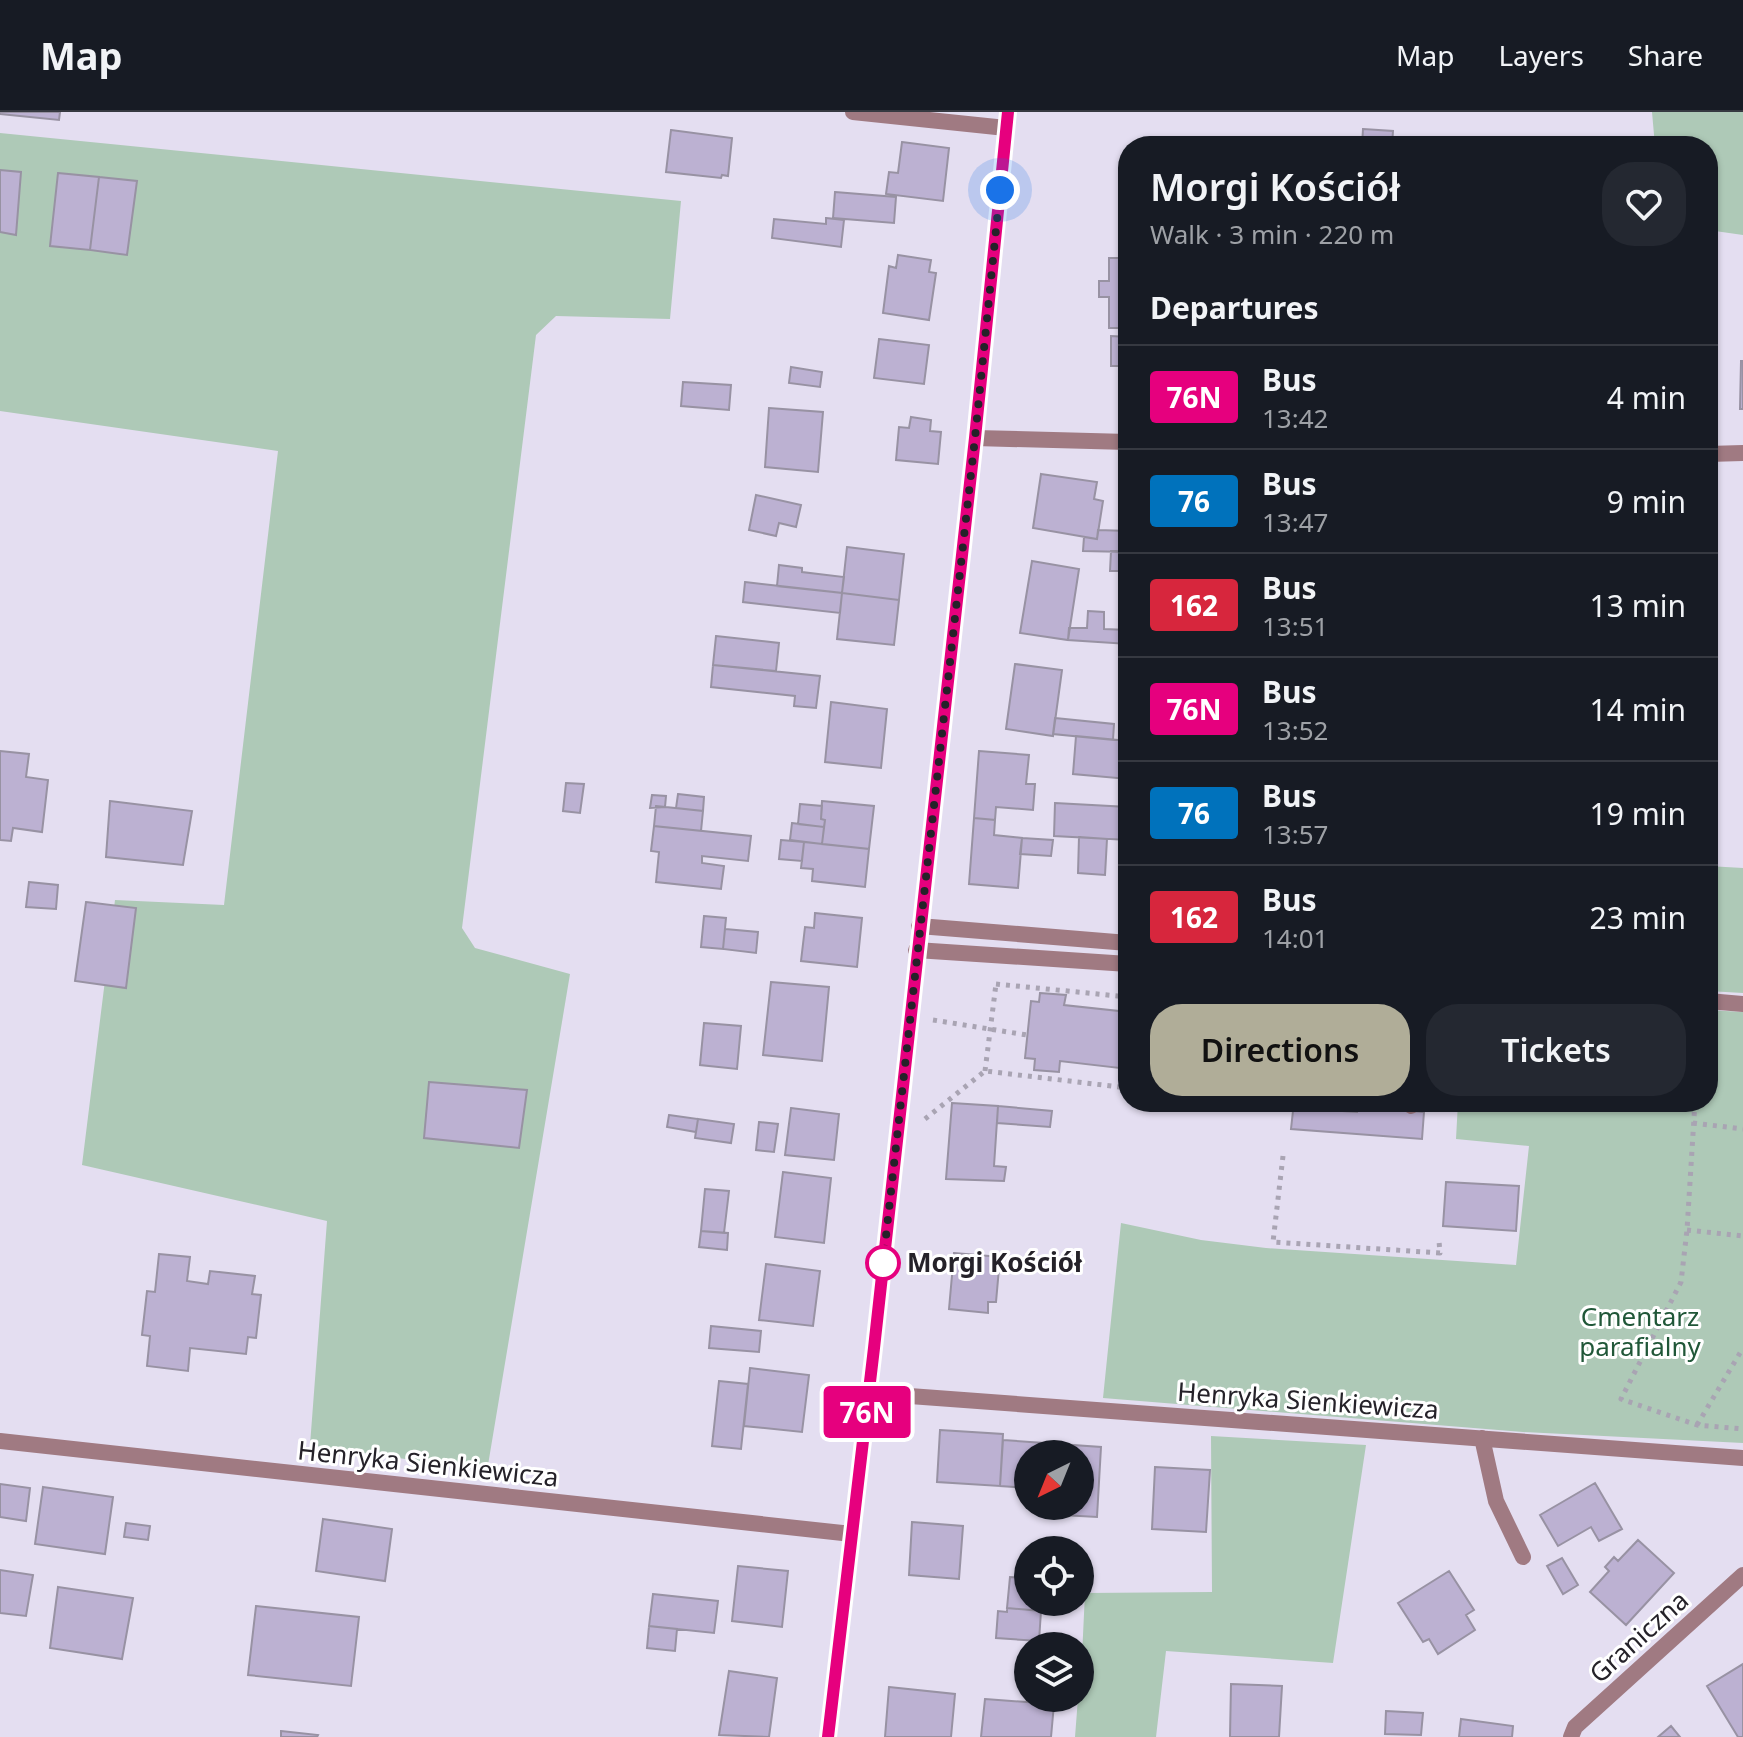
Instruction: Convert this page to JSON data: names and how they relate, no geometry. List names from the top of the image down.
{
  "streets": {
    "street": ["Henryka Sienkiewicza", "Graniczna"]
  },
  "parks": ["Cmentarz parafialny"],
  "places": ["Morgi Kościół"],
  "lines": ["bus line 76N"],
  "north": "bottom left",
  "page": {
    "header": "Map",
    "nav": ["Map", "Layers", "Share"],
    "on_map": "76N",
    "heading": [
      ["Morgi Kościół", "Walk · 3 min · 220 m"],
      "Departures"
    ],
    "list": [
      {
        "mark": "76N",
        "name": "Bus",
        "note": "13:42",
        "value": "4 min"
      },
      {
        "mark": "76",
        "name": "Bus",
        "note": "13:47",
        "value": "9 min"
      },
      {
        "mark": "162",
        "name": "Bus",
        "note": "13:51",
        "value": "13 min"
      },
      {
        "mark": "76N",
        "name": "Bus",
        "note": "13:52",
        "value": "14 min"
      },
      {
        "mark": "76",
        "name": "Bus",
        "note": "13:57",
        "value": "19 min"
      },
      {
        "mark": "162",
        "name": "Bus",
        "note": "14:01",
        "value": "23 min"
      }
    ],
    "buttons": ["Directions", "Tickets"]
  }
}
